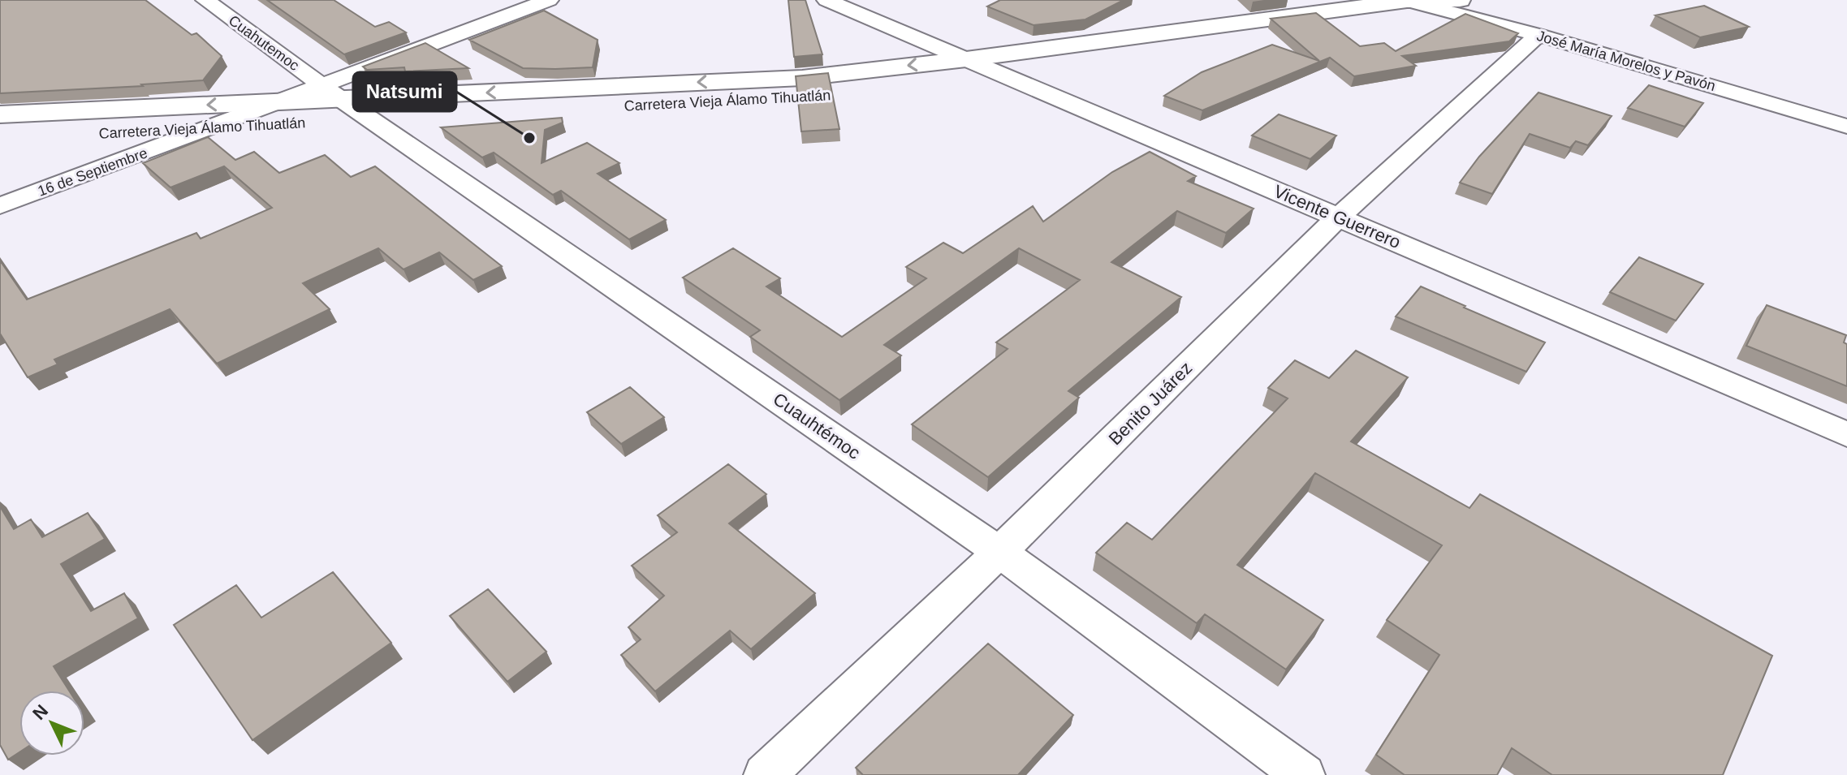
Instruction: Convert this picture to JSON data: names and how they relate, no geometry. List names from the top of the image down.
{
  "streets": {
    "main road": ["Carretera Vieja Álamo Tihuatlán"],
    "street": [
      "Cuahutemoc",
      "José María Morelos y Pavón",
      "16 de Septiembre",
      "Vicente Guerrero",
      "Benito Juárez",
      "Cuauhtémoc"
    ]
  },
  "crossings": [
    ["Cuahutemoc", "Carretera Vieja Álamo Tihuatlán"],
    ["Cuahutemoc", "Cuauhtémoc"],
    ["José María Morelos y Pavón", "Carretera Vieja Álamo Tihuatlán"],
    ["José María Morelos y Pavón", "Benito Juárez"],
    ["Carretera Vieja Álamo Tihuatlán", "16 de Septiembre"],
    ["Carretera Vieja Álamo Tihuatlán", "Vicente Guerrero"],
    ["Carretera Vieja Álamo Tihuatlán", "Cuauhtémoc"],
    ["Vicente Guerrero", "Benito Juárez"],
    ["Benito Juárez", "Cuauhtémoc"]
  ],
  "places": ["Natsumi"],
  "north": "top left"
}
